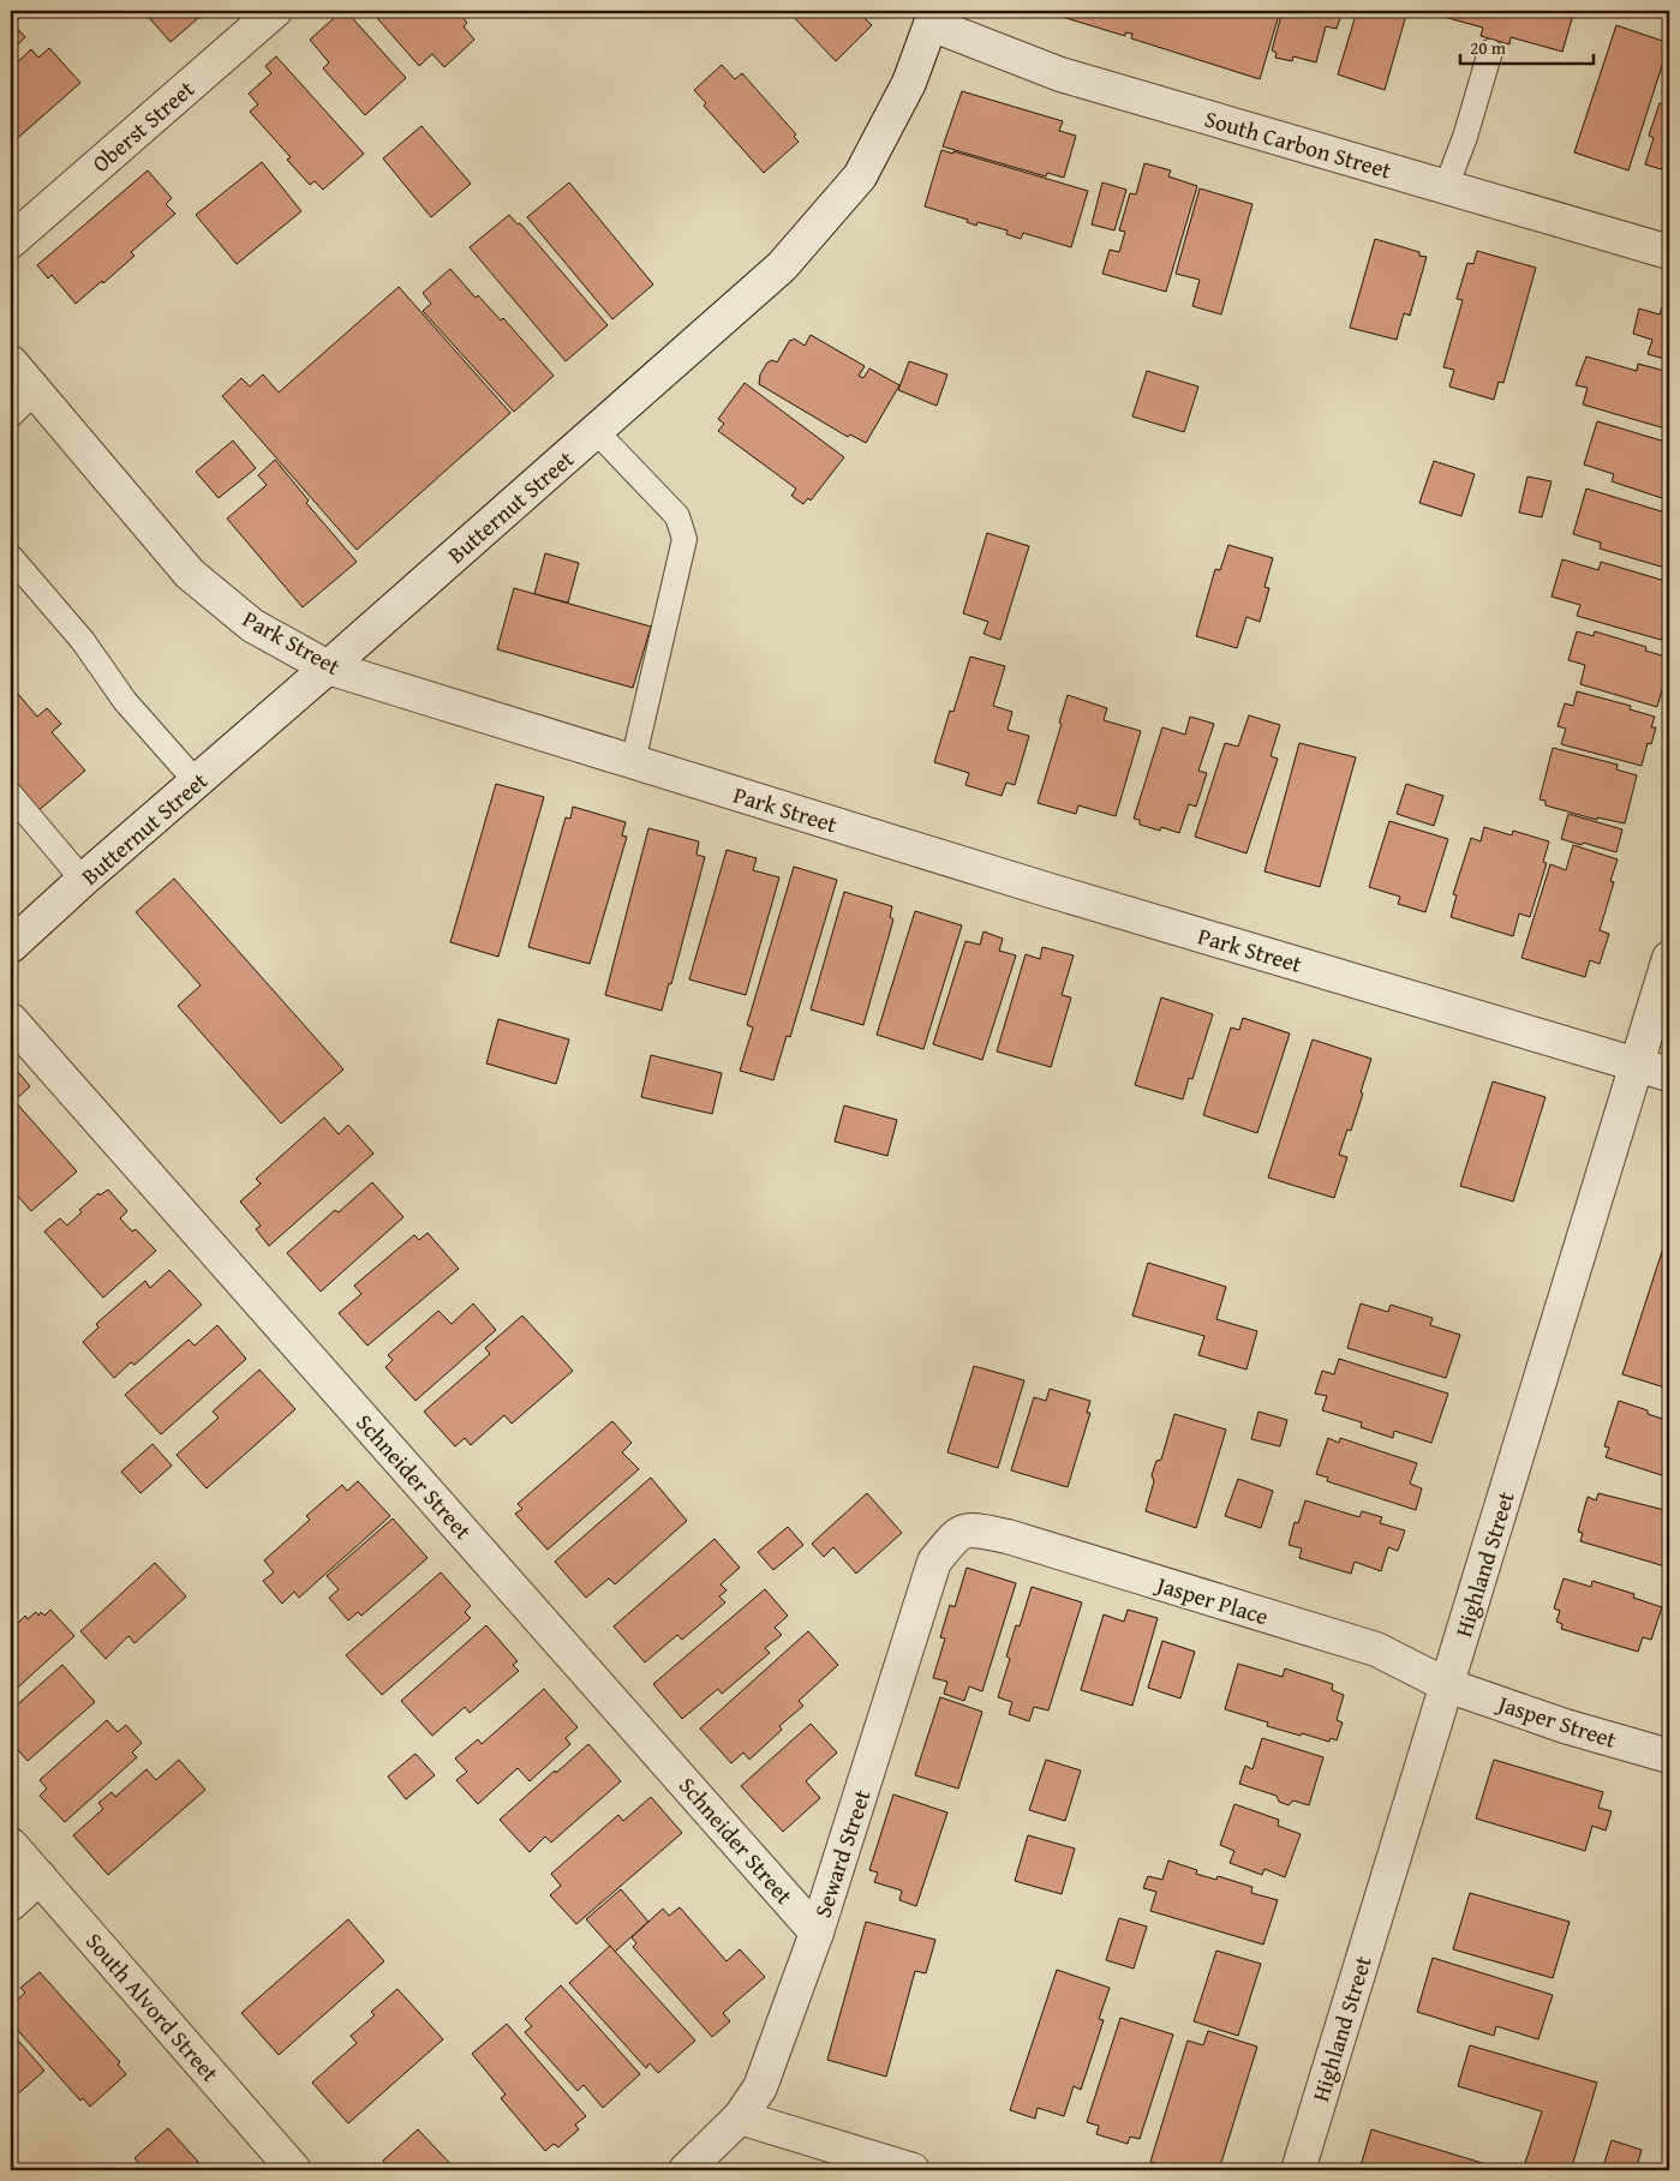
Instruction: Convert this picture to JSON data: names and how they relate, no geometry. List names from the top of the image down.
{
  "streets": {
    "street": [
      "Oberst Street",
      "South Carbon Street",
      "Butternut Street",
      "Park Street",
      "Schneider Street",
      "Highland Street",
      "Jasper Place",
      "Jasper Street",
      "Seward Street",
      "South Alvord Street"
    ]
  },
  "crossings": [
    ["South Carbon Street", "Butternut Street"],
    ["Butternut Street", "Park Street"],
    ["Park Street", "Highland Street"],
    ["Schneider Street", "Seward Street"],
    ["Highland Street", "Jasper Place"],
    ["Highland Street", "Jasper Street"],
    ["Jasper Place", "Jasper Street"],
    ["Jasper Place", "Seward Street"]
  ],
  "scale_bar": "20 m"
}
